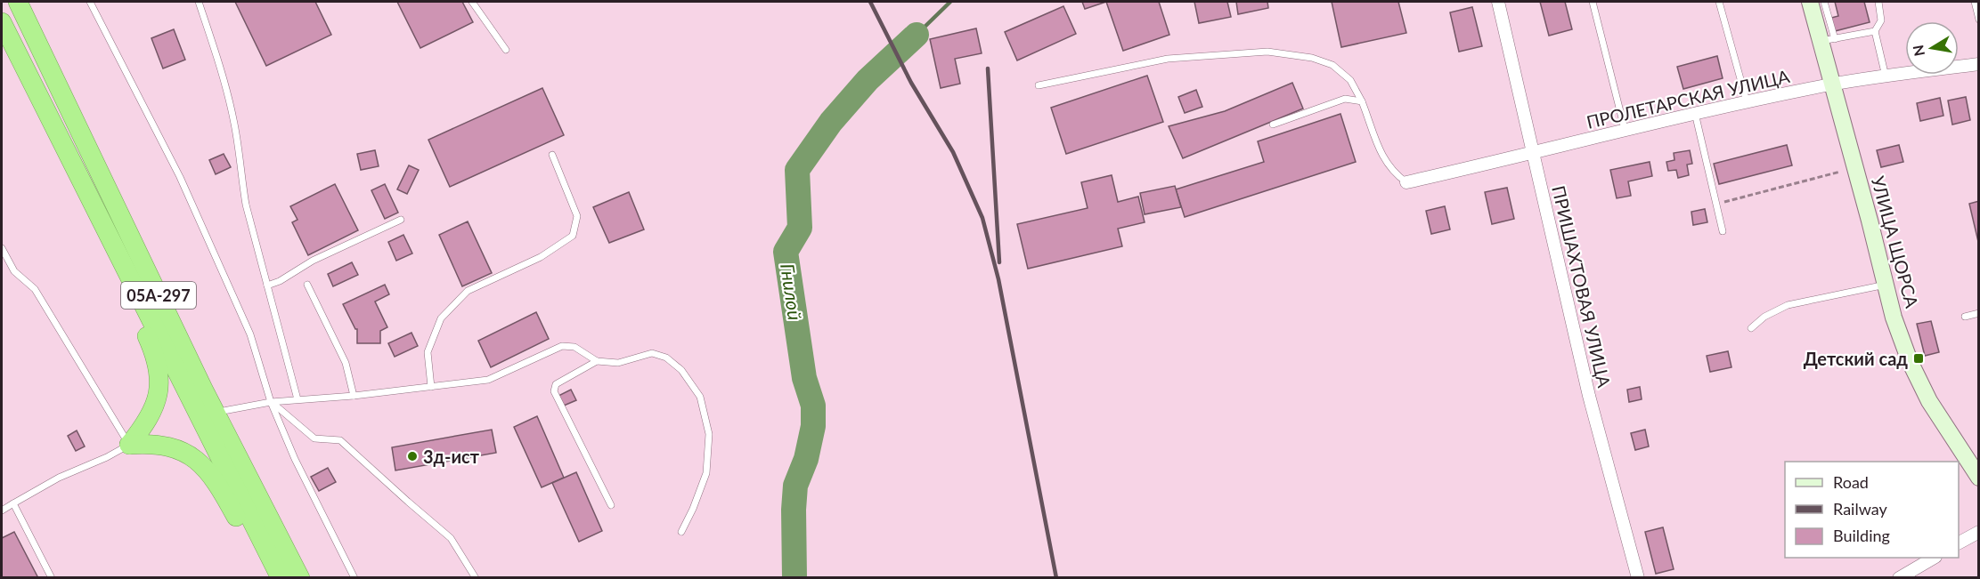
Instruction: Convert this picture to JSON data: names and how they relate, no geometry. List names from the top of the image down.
{
  "streets": {
    "highway": ["05А-297"],
    "main road": ["УЛИЦА ЩОРСА"],
    "street": ["ПРОЛЕТАРСКАЯ УЛИЦА", "ПРИШАХТОВАЯ УЛИЦА"]
  },
  "crossings": [
    ["ПРОЛЕТАРСКАЯ УЛИЦА", "УЛИЦА ЩОРСА"],
    ["ПРОЛЕТАРСКАЯ УЛИЦА", "ПРИШАХТОВАЯ УЛИЦА"]
  ],
  "water": ["Гнилой"],
  "places": {
    "transit": ["Детский сад"],
    "other": ["3д-ист"]
  },
  "legend": ["Road", "Railway", "Building"],
  "north": "left"
}
